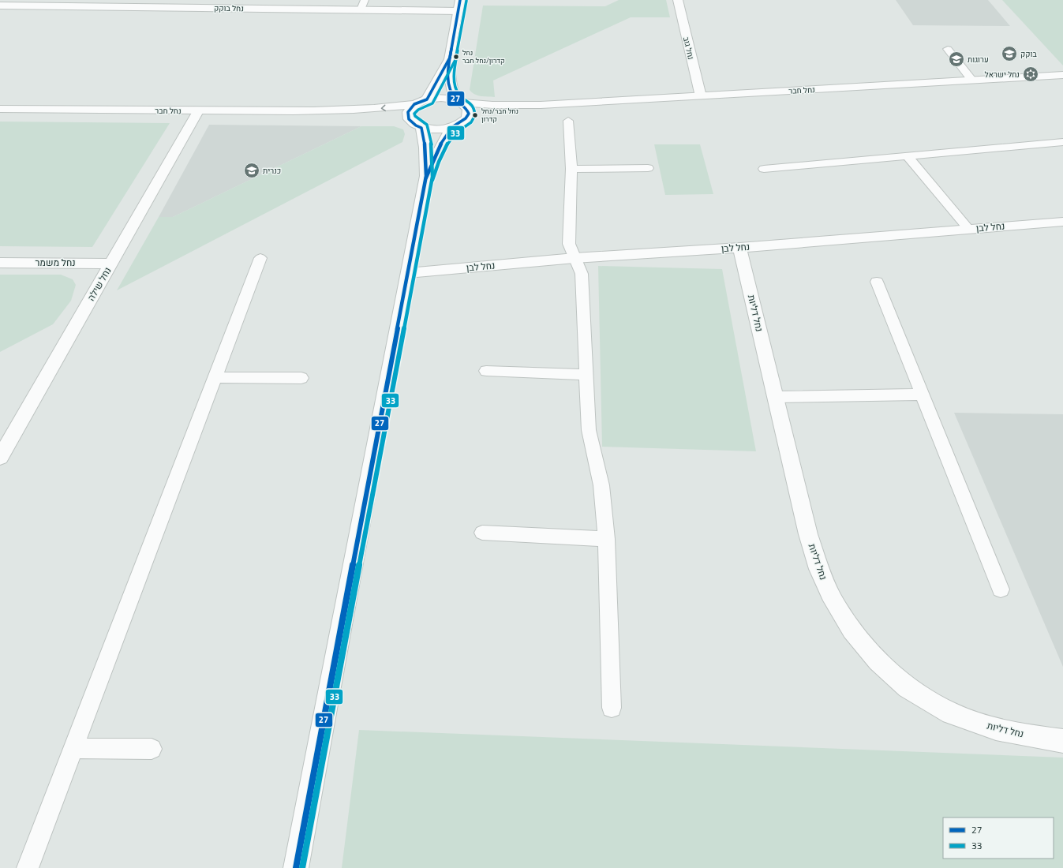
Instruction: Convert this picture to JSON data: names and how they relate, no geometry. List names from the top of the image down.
{
  "streets": {
    "street": [
      "נחל בוקק",
      "נחל גוב",
      "נחל חבר",
      "נחל לבן",
      "נחל משמר",
      "נחל שילה",
      "נחל דליות"
    ]
  },
  "crossings": [
    ["נחל גוב", "נחל חבר"],
    ["נחל חבר", "נחל שילה"],
    ["נחל לבן", "נחל דליות"],
    ["נחל משמר", "נחל שילה"]
  ],
  "places": {
    "school or university": ["בוקק", "ערוגות", "כנרית"],
    "other": ["נחל קדרון/נחל חבר", "נחל חבר/נחל קדרון"],
    "synagogue": ["נחל ישראל"]
  },
  "lines": ["transit line 27", "transit line 33"],
  "legend": ["27", "33"]
}
